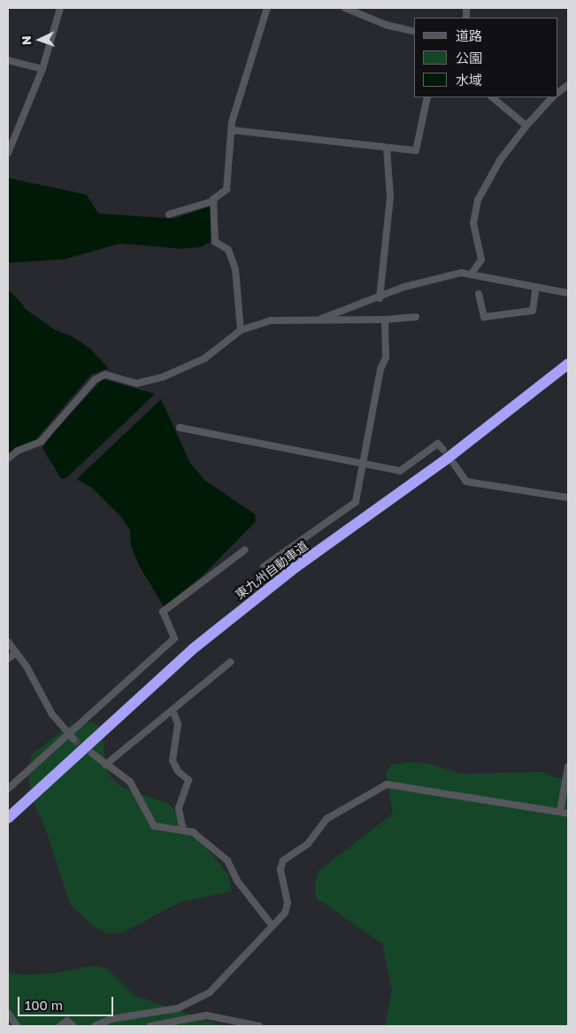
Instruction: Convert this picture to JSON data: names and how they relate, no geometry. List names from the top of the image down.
{
  "streets": {
    "highway": ["東九州自動車道"]
  },
  "legend": ["道路", "公園", "水域"],
  "scale_bar": "100 m",
  "north": "left"
}
